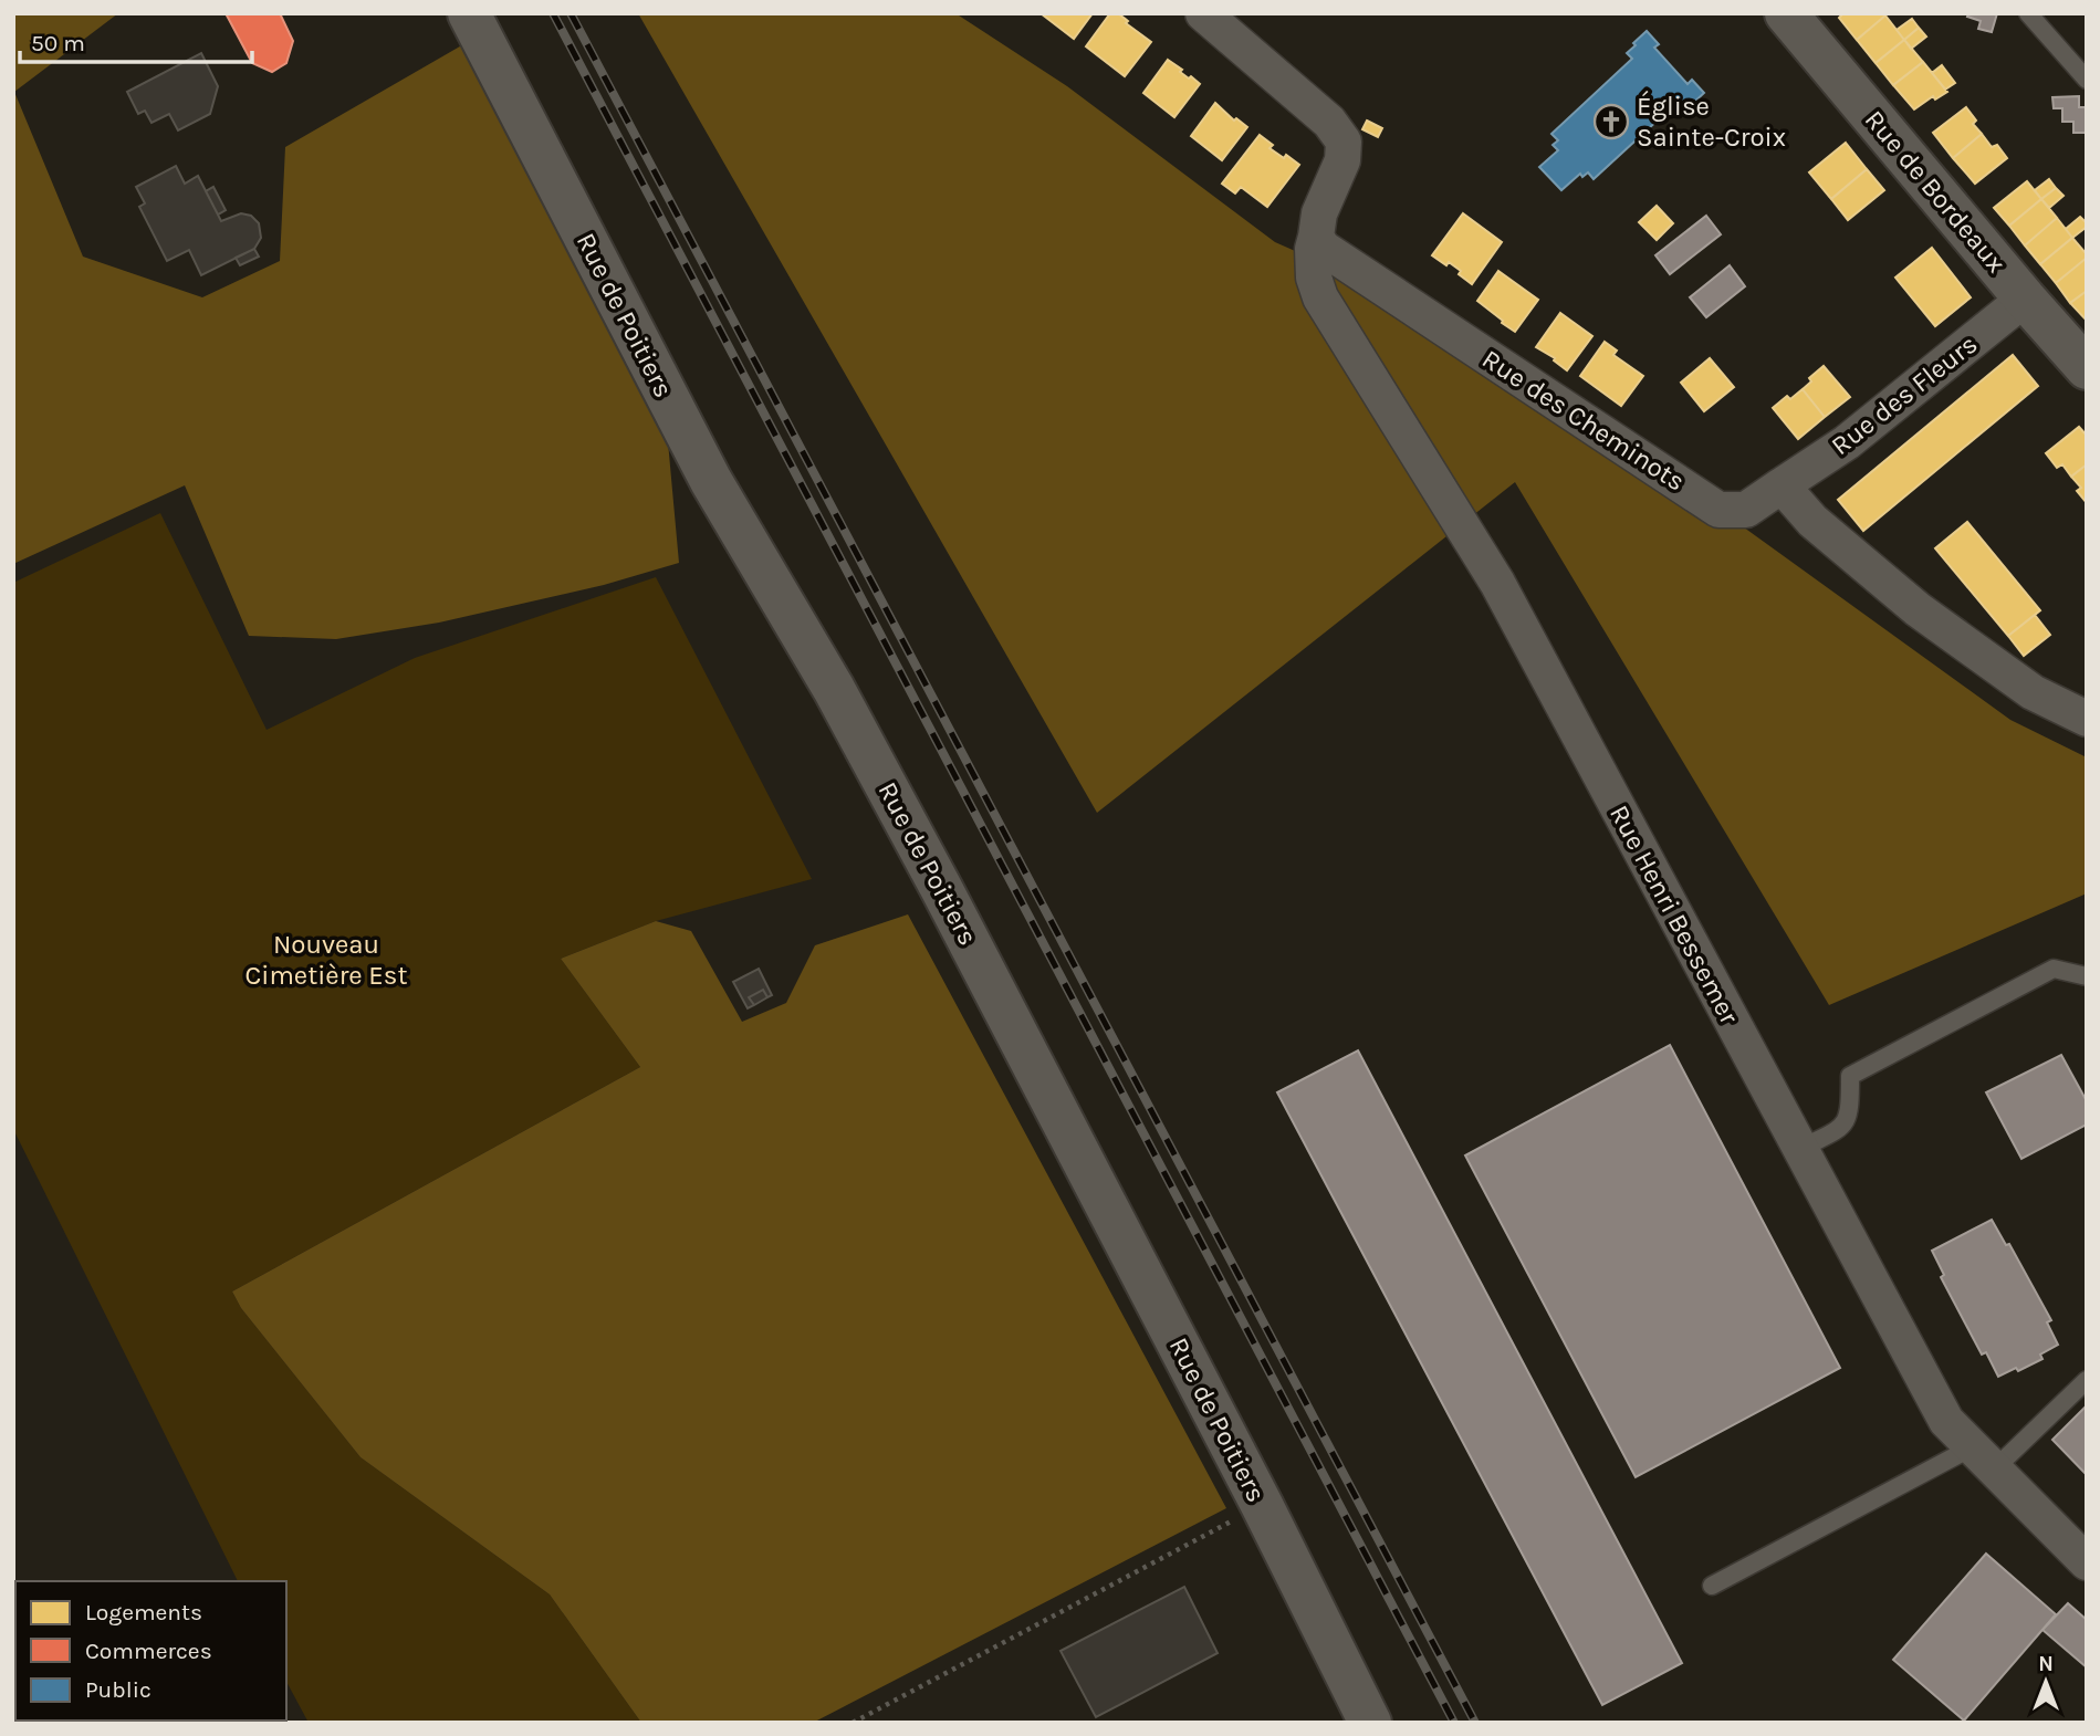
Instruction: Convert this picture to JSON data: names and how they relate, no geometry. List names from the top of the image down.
{
  "streets": {
    "street": [
      "Rue de Bordeaux",
      "Rue de Poitiers",
      "Rue des Fleurs",
      "Rue des Cheminots",
      "Rue Henri Bessemer"
    ]
  },
  "crossings": [
    ["Rue de Bordeaux", "Rue des Fleurs"],
    ["Rue des Fleurs", "Rue des Cheminots"],
    ["Rue des Cheminots", "Rue Henri Bessemer"]
  ],
  "parks": ["Nouveau Cimetière Est"],
  "places": {
    "church": ["Église Sainte-Croix"]
  },
  "legend": ["Logements", "Commerces", "Public"],
  "scale_bar": "50 m",
  "north": "top"
}
